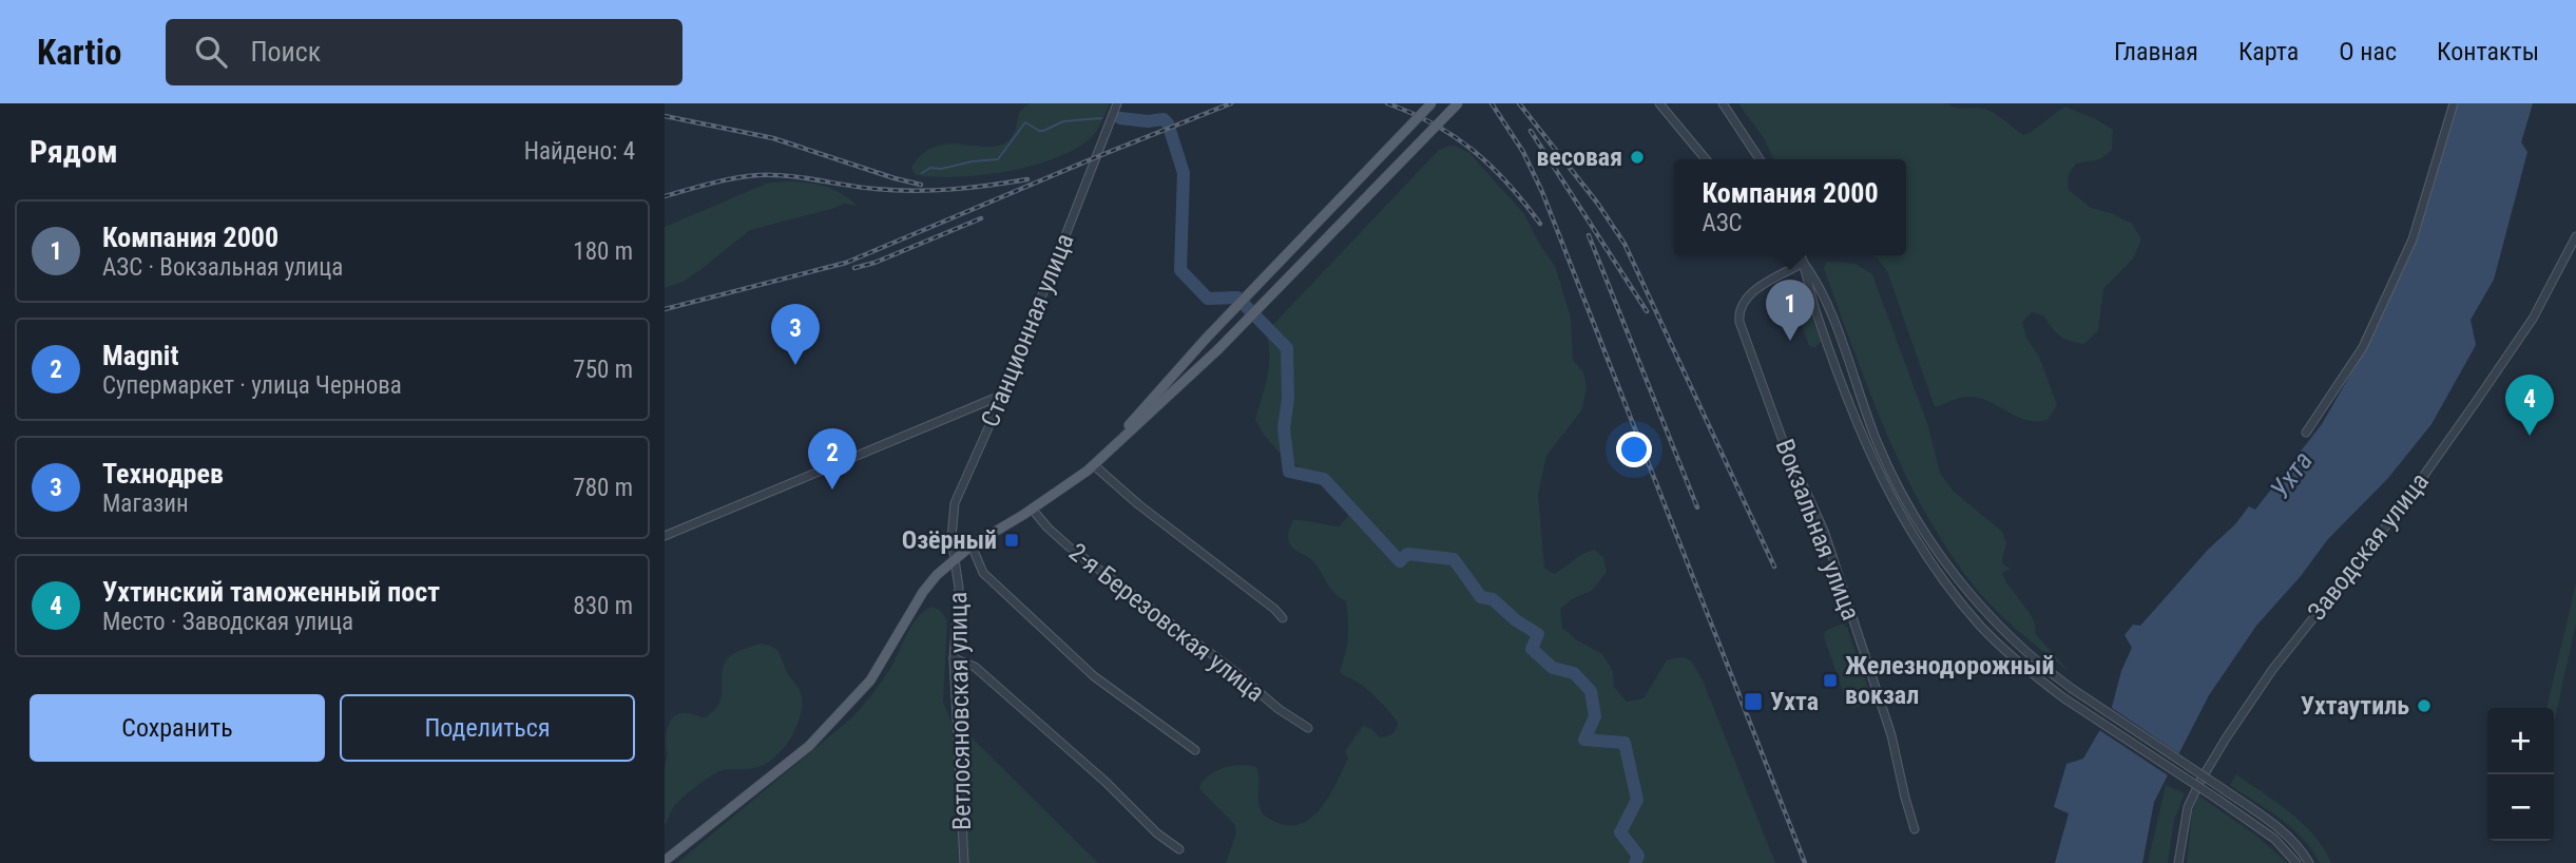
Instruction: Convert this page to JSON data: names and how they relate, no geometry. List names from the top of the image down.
{
  "streets": {
    "street": [
      "Станционная улица",
      "Вокзальная улица",
      "Заводская улица",
      "2-я Березовская улица",
      "Ветлосяновская улица"
    ]
  },
  "crossings": [
    ["Станционная улица", "Ветлосяновская улица"]
  ],
  "water": ["Ухта"],
  "places": {
    "other": ["весовая", "Ухтаутиль"],
    "transit": ["Озёрный", "Железнодорожный вокзал", "Ухта"]
  },
  "page": {
    "header": "Kartio",
    "search": "Поиск",
    "nav": [
      "Главная",
      "Карта",
      "О нас",
      "Контакты"
    ],
    "heading": ["Рядом", "Найдено: 4"],
    "popup": ["Компания 2000", "АЗС"],
    "list": [
      {
        "mark": "1",
        "name": "Компания 2000",
        "note": "АЗС · Вокзальная улица",
        "value": "180 m"
      },
      {
        "mark": "2",
        "name": "Magnit",
        "note": "Супермаркет · улица Чернова",
        "value": "750 m"
      },
      {
        "mark": "3",
        "name": "Технодрев",
        "note": "Магазин",
        "value": "780 m"
      },
      {
        "mark": "4",
        "name": "Ухтинский таможенный пост",
        "note": "Место · Заводская улица",
        "value": "830 m"
      }
    ],
    "pins": [
      "1",
      "3",
      "4",
      "2"
    ],
    "buttons": ["Сохранить", "Поделиться"],
    "map_buttons": ["+", "−"]
  }
}
